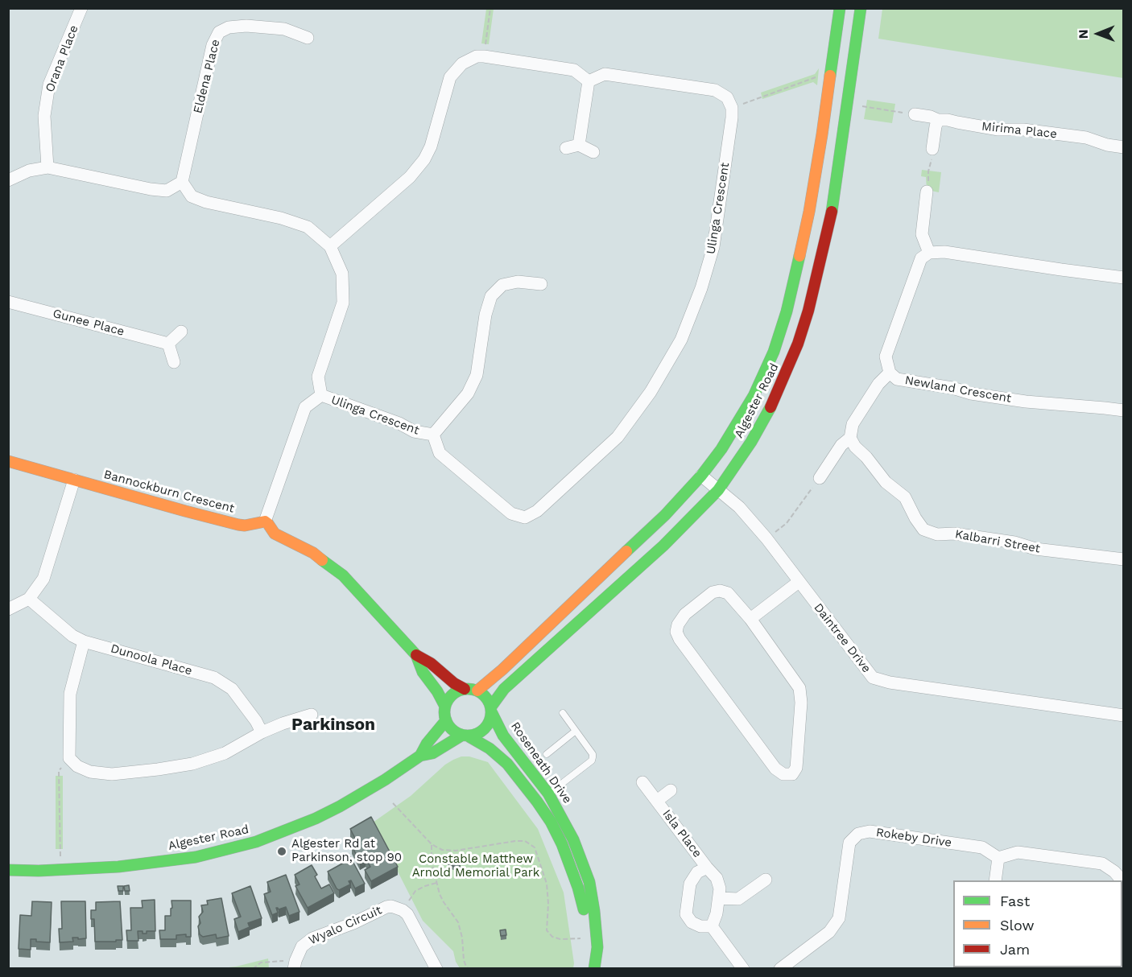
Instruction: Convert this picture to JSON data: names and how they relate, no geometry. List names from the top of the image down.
{
  "streets": {
    "main road": ["Algester Road", "Bannockburn Crescent", "Roseneath Drive"],
    "street": [
      "Orana Place",
      "Eldena Place",
      "Mirima Place",
      "Ulinga Crescent",
      "Gunee Place",
      "Newland Crescent",
      "Kalbarri Street",
      "Daintree Drive",
      "Dunoola Place",
      "Isla Place",
      "Rokeby Drive",
      "Wyalo Circuit"
    ]
  },
  "crossings": [
    ["Algester Road", "Daintree Drive"],
    ["Algester Road", "Roseneath Drive"]
  ],
  "districts": ["Parkinson"],
  "parks": ["Constable Matthew Arnold Memorial Park"],
  "places": ["Algester Rd at Parkinson, stop 90"],
  "legend": ["Fast", "Slow", "Jam"],
  "north": "left"
}
